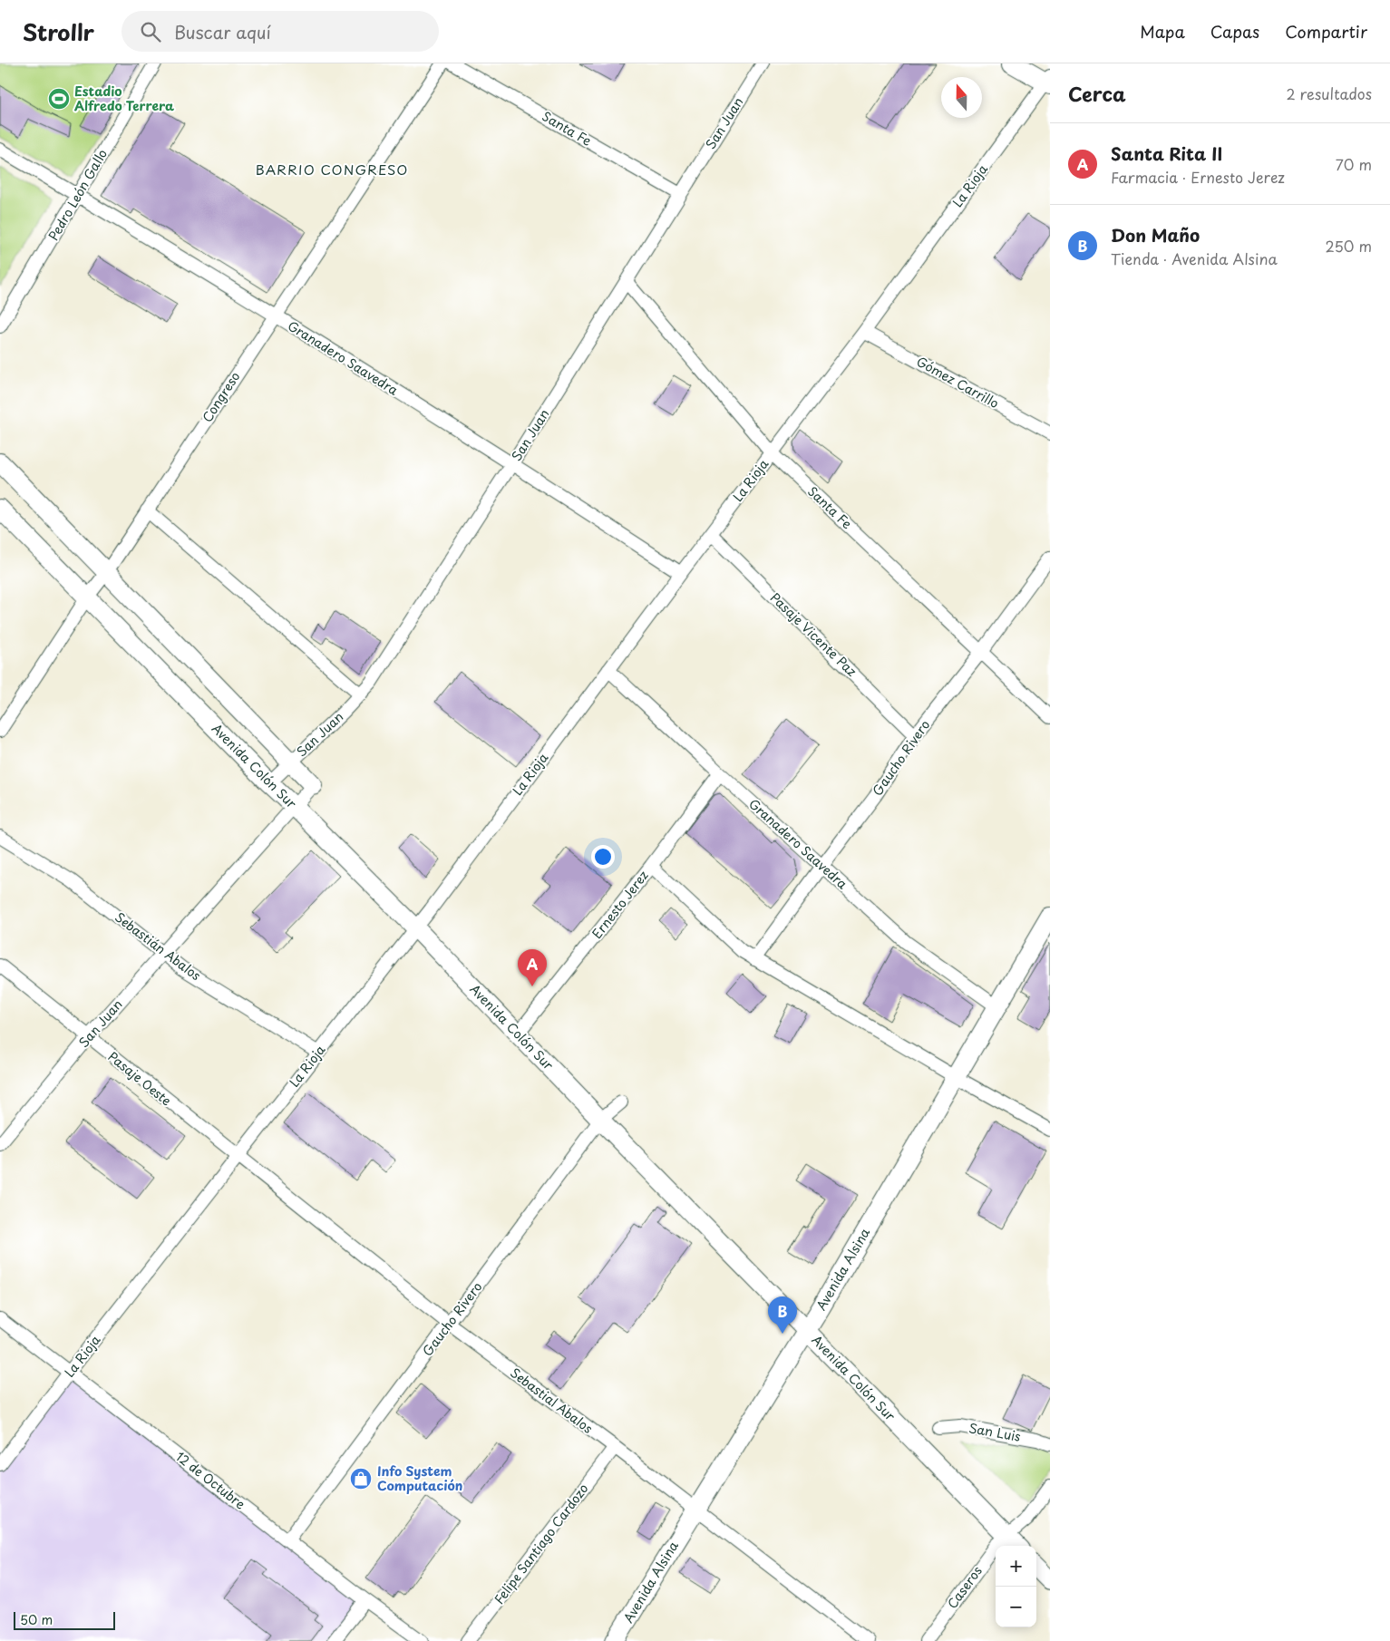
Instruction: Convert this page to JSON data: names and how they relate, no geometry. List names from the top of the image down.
{
  "streets": {
    "main road": ["Avenida Colón Sur", "Avenida Alsina"],
    "street": [
      "San Juan",
      "Santa Fe",
      "La Rioja",
      "Pedro León Gallo",
      "Granadero Saavedra",
      "Gómez Carrillo",
      "Congreso",
      "Pasaje Vicente Paz",
      "Gaucho Rivero",
      "Ernesto Jerez",
      "Sebastián Abalos",
      "Pasaje Oeste",
      "Sebastial Abalos",
      "San Luis",
      "12 de Octubre",
      "Felipe Santiago Cardozo",
      "Caseros"
    ]
  },
  "crossings": [
    ["San Juan", "Santa Fe"],
    ["San Juan", "Granadero Saavedra"],
    ["San Juan", "Avenida Colón Sur"],
    ["San Juan", "Sebastián Abalos"],
    ["San Juan", "Pasaje Oeste"],
    ["Santa Fe", "La Rioja"],
    ["Santa Fe", "Gaucho Rivero"],
    ["La Rioja", "Granadero Saavedra"],
    ["La Rioja", "Gómez Carrillo"],
    ["La Rioja", "Pasaje Vicente Paz"],
    ["La Rioja", "Avenida Colón Sur"],
    ["La Rioja", "Sebastián Abalos"],
    ["La Rioja", "Pasaje Oeste"],
    ["La Rioja", "Sebastial Abalos"],
    ["La Rioja", "12 de Octubre"],
    ["Pedro León Gallo", "Granadero Saavedra"],
    ["Granadero Saavedra", "Congreso"],
    ["Granadero Saavedra", "Gaucho Rivero"],
    ["Granadero Saavedra", "Ernesto Jerez"],
    ["Granadero Saavedra", "Avenida Alsina"],
    ["Congreso", "Avenida Colón Sur"],
    ["Pasaje Vicente Paz", "Gaucho Rivero"],
    ["Gaucho Rivero", "Avenida Colón Sur"],
    ["Gaucho Rivero", "Sebastial Abalos"],
    ["Gaucho Rivero", "12 de Octubre"],
    ["Avenida Colón Sur", "Ernesto Jerez"],
    ["Avenida Colón Sur", "Avenida Alsina"],
    ["Avenida Colón Sur", "Caseros"],
    ["Pasaje Oeste", "Sebastial Abalos"],
    ["Avenida Alsina", "Sebastial Abalos"],
    ["Sebastial Abalos", "Felipe Santiago Cardozo"]
  ],
  "districts": ["BARRIO CONGRESO"],
  "places": {
    "sports": ["Estadio Alfredo Terrera"],
    "shop": ["Info System Computación"]
  },
  "scale_bar": "50 m",
  "north": "top",
  "page": {
    "header": "Strollr",
    "search": "Buscar aquí",
    "nav": ["Mapa", "Capas", "Compartir"],
    "heading": ["Cerca", "2 resultados"],
    "list": [
      {
        "mark": "A",
        "name": "Santa Rita II",
        "note": "Farmacia · Ernesto Jerez",
        "value": "70 m"
      },
      {
        "mark": "B",
        "name": "Don Maño",
        "note": "Tienda · Avenida Alsina",
        "value": "250 m"
      }
    ],
    "pins": ["A", "B"],
    "map_buttons": ["+", "−"],
    "scale": "50 m"
  }
}
